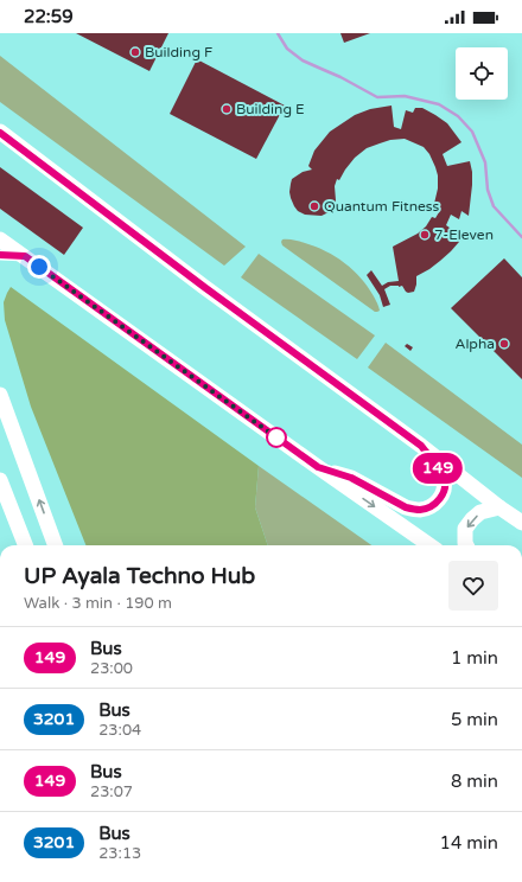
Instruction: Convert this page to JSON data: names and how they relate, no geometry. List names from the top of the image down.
{
  "places": [
    "Building F",
    "Building E",
    "Quantum Fitness",
    "7-Eleven",
    "Alpha"
  ],
  "lines": ["bus line 149"],
  "page": {
    "status": "22:59",
    "on_map": "149",
    "heading": ["UP Ayala Techno Hub", "Walk · 3 min · 190 m"],
    "list": [
      {
        "mark": "149",
        "name": "Bus",
        "note": "23:00",
        "value": "1 min"
      },
      {
        "mark": "3201",
        "name": "Bus",
        "note": "23:04",
        "value": "5 min"
      },
      {
        "mark": "149",
        "name": "Bus",
        "note": "23:07",
        "value": "8 min"
      },
      {
        "mark": "3201",
        "name": "Bus",
        "note": "23:13",
        "value": "14 min"
      }
    ]
  }
}
